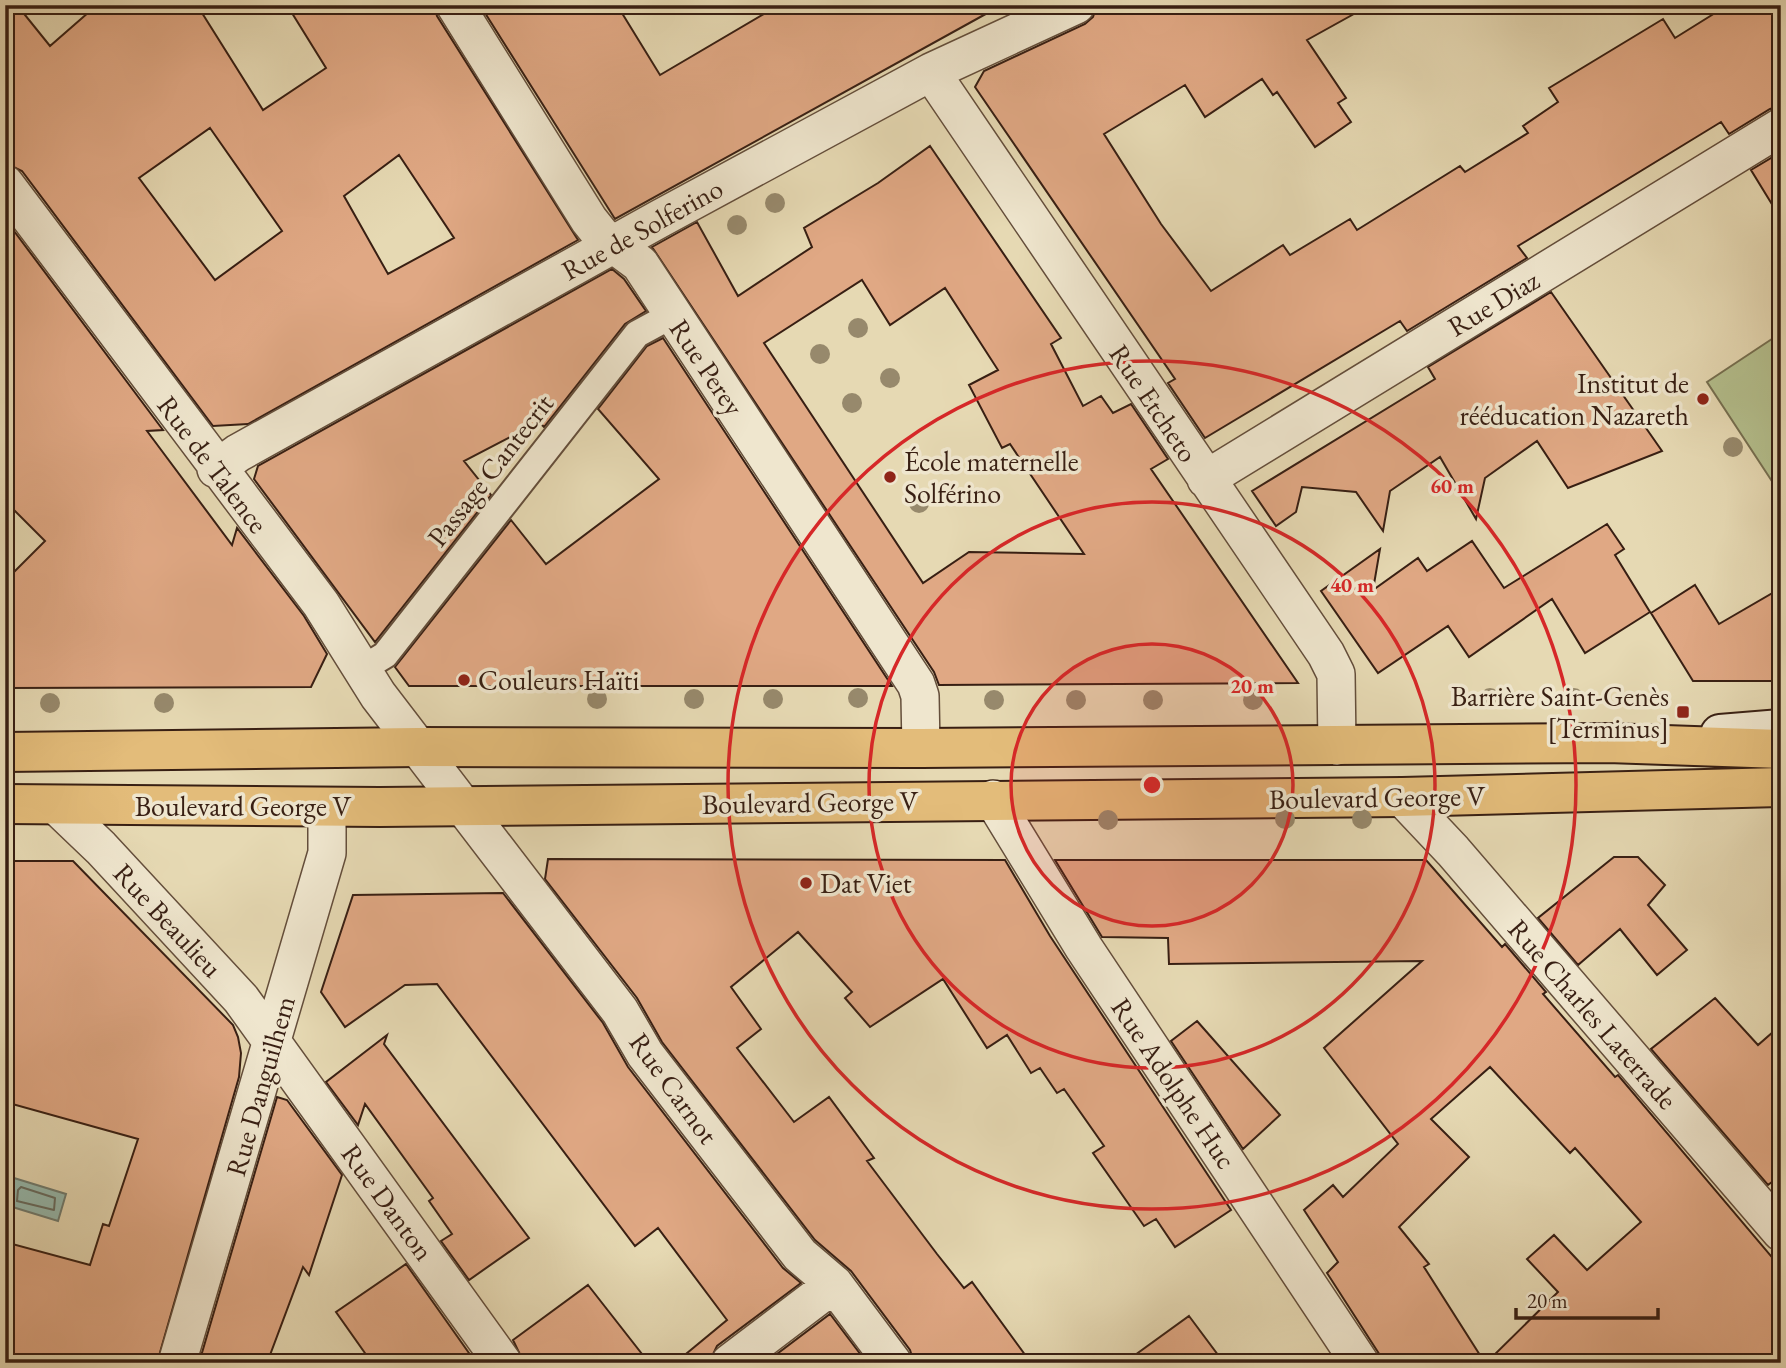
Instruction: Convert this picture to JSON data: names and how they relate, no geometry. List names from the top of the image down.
{
  "streets": {
    "main road": ["Boulevard George V"],
    "street": [
      "Rue de Solferino",
      "Rue Diaz",
      "Rue Perey",
      "Rue Etcheto",
      "Rue de Talence",
      "Passage Cantecrit",
      "Rue Beaulieu",
      "Rue Charles Laterrade",
      "Rue Adolphe Huc",
      "Rue Danguilhem",
      "Rue Carnot",
      "Rue Danton"
    ]
  },
  "crossings": [
    ["Rue de Solferino", "Rue Perey"],
    ["Rue de Solferino", "Rue Etcheto"],
    ["Rue de Solferino", "Rue de Talence"],
    ["Rue Diaz", "Rue Etcheto"],
    ["Rue Perey", "Passage Cantecrit"],
    ["Rue Perey", "Boulevard George V"],
    ["Rue Etcheto", "Boulevard George V"],
    ["Rue de Talence", "Passage Cantecrit"],
    ["Rue de Talence", "Boulevard George V"],
    ["Rue de Talence", "Rue Carnot"],
    ["Boulevard George V", "Rue Beaulieu"],
    ["Boulevard George V", "Rue Charles Laterrade"],
    ["Boulevard George V", "Rue Adolphe Huc"],
    ["Boulevard George V", "Rue Danguilhem"],
    ["Boulevard George V", "Rue Carnot"],
    ["Rue Beaulieu", "Rue Danguilhem"],
    ["Rue Beaulieu", "Rue Danton"],
    ["Rue Danguilhem", "Rue Danton"]
  ],
  "places": {
    "other": [
      "Institut de rééducation Nazareth",
      "École maternelle Solférino",
      "Couleurs Haïti",
      "Dat Viet"
    ],
    "transit": ["Barrière Saint-Genès [Terminus]"]
  },
  "scale_bar": "20 m",
  "rings": ["60 m", "40 m", "20 m"]
}
